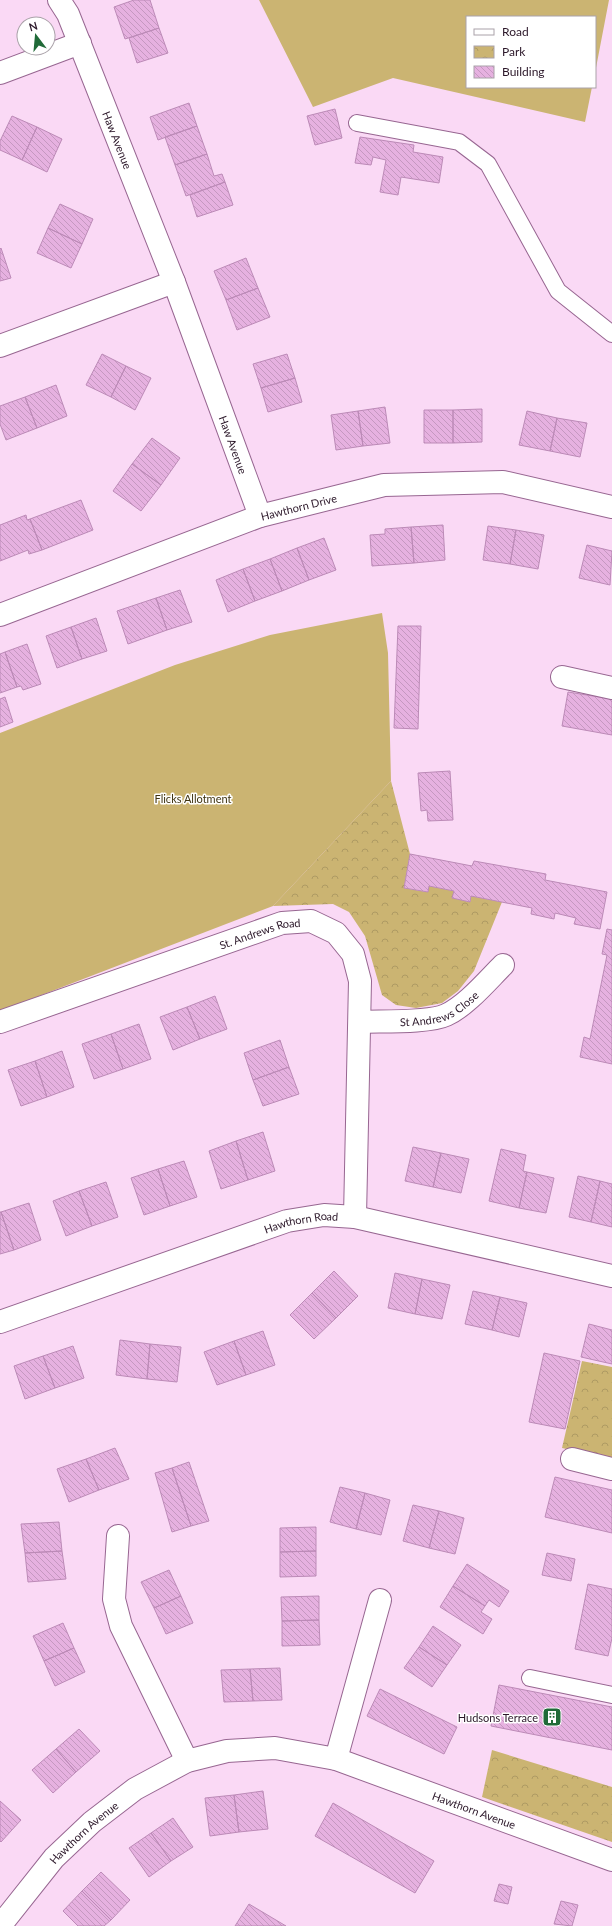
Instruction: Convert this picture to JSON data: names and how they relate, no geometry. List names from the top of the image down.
{
  "streets": {
    "street": [
      "Haw Avenue",
      "Hawthorn Drive",
      "St. Andrews Road",
      "St Andrews Close",
      "Hawthorn Road",
      "Hawthorn Avenue"
    ]
  },
  "crossings": [
    ["Haw Avenue", "Hawthorn Drive"],
    ["St. Andrews Road", "St Andrews Close"],
    ["St. Andrews Road", "Hawthorn Road"]
  ],
  "parks": ["Flicks Allotment"],
  "places": {
    "building": ["Hudsons Terrace"]
  },
  "legend": ["Road", "Park", "Building"],
  "north": "top"
}
